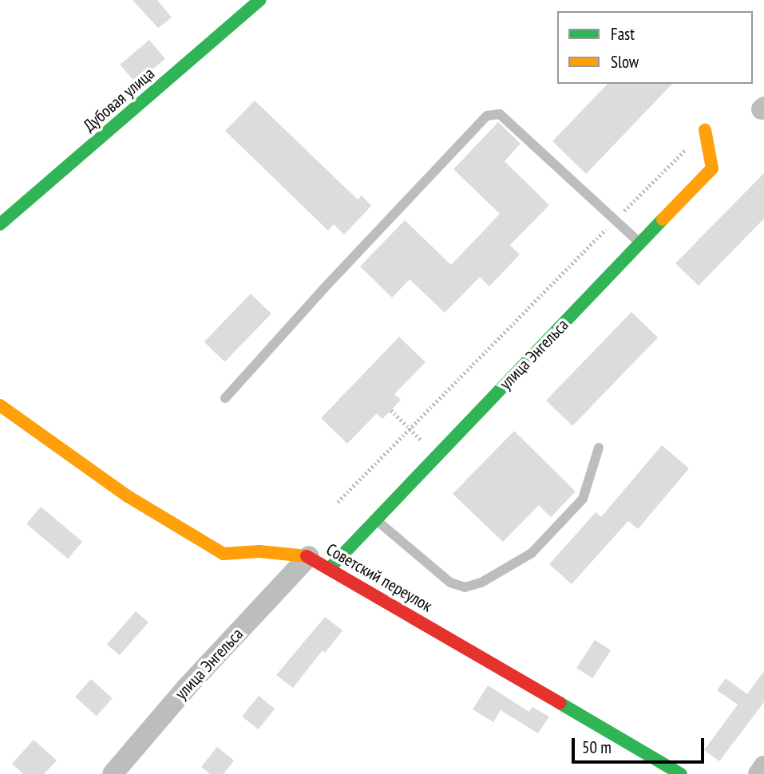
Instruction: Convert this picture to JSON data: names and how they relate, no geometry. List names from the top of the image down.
{
  "streets": {
    "street": ["Дубовая улица", "улица Энгельса", "Советский переулок"]
  },
  "crossings": [
    ["улица Энгельса", "Советский переулок"]
  ],
  "legend": ["Fast", "Slow"],
  "scale_bar": "50 m"
}
